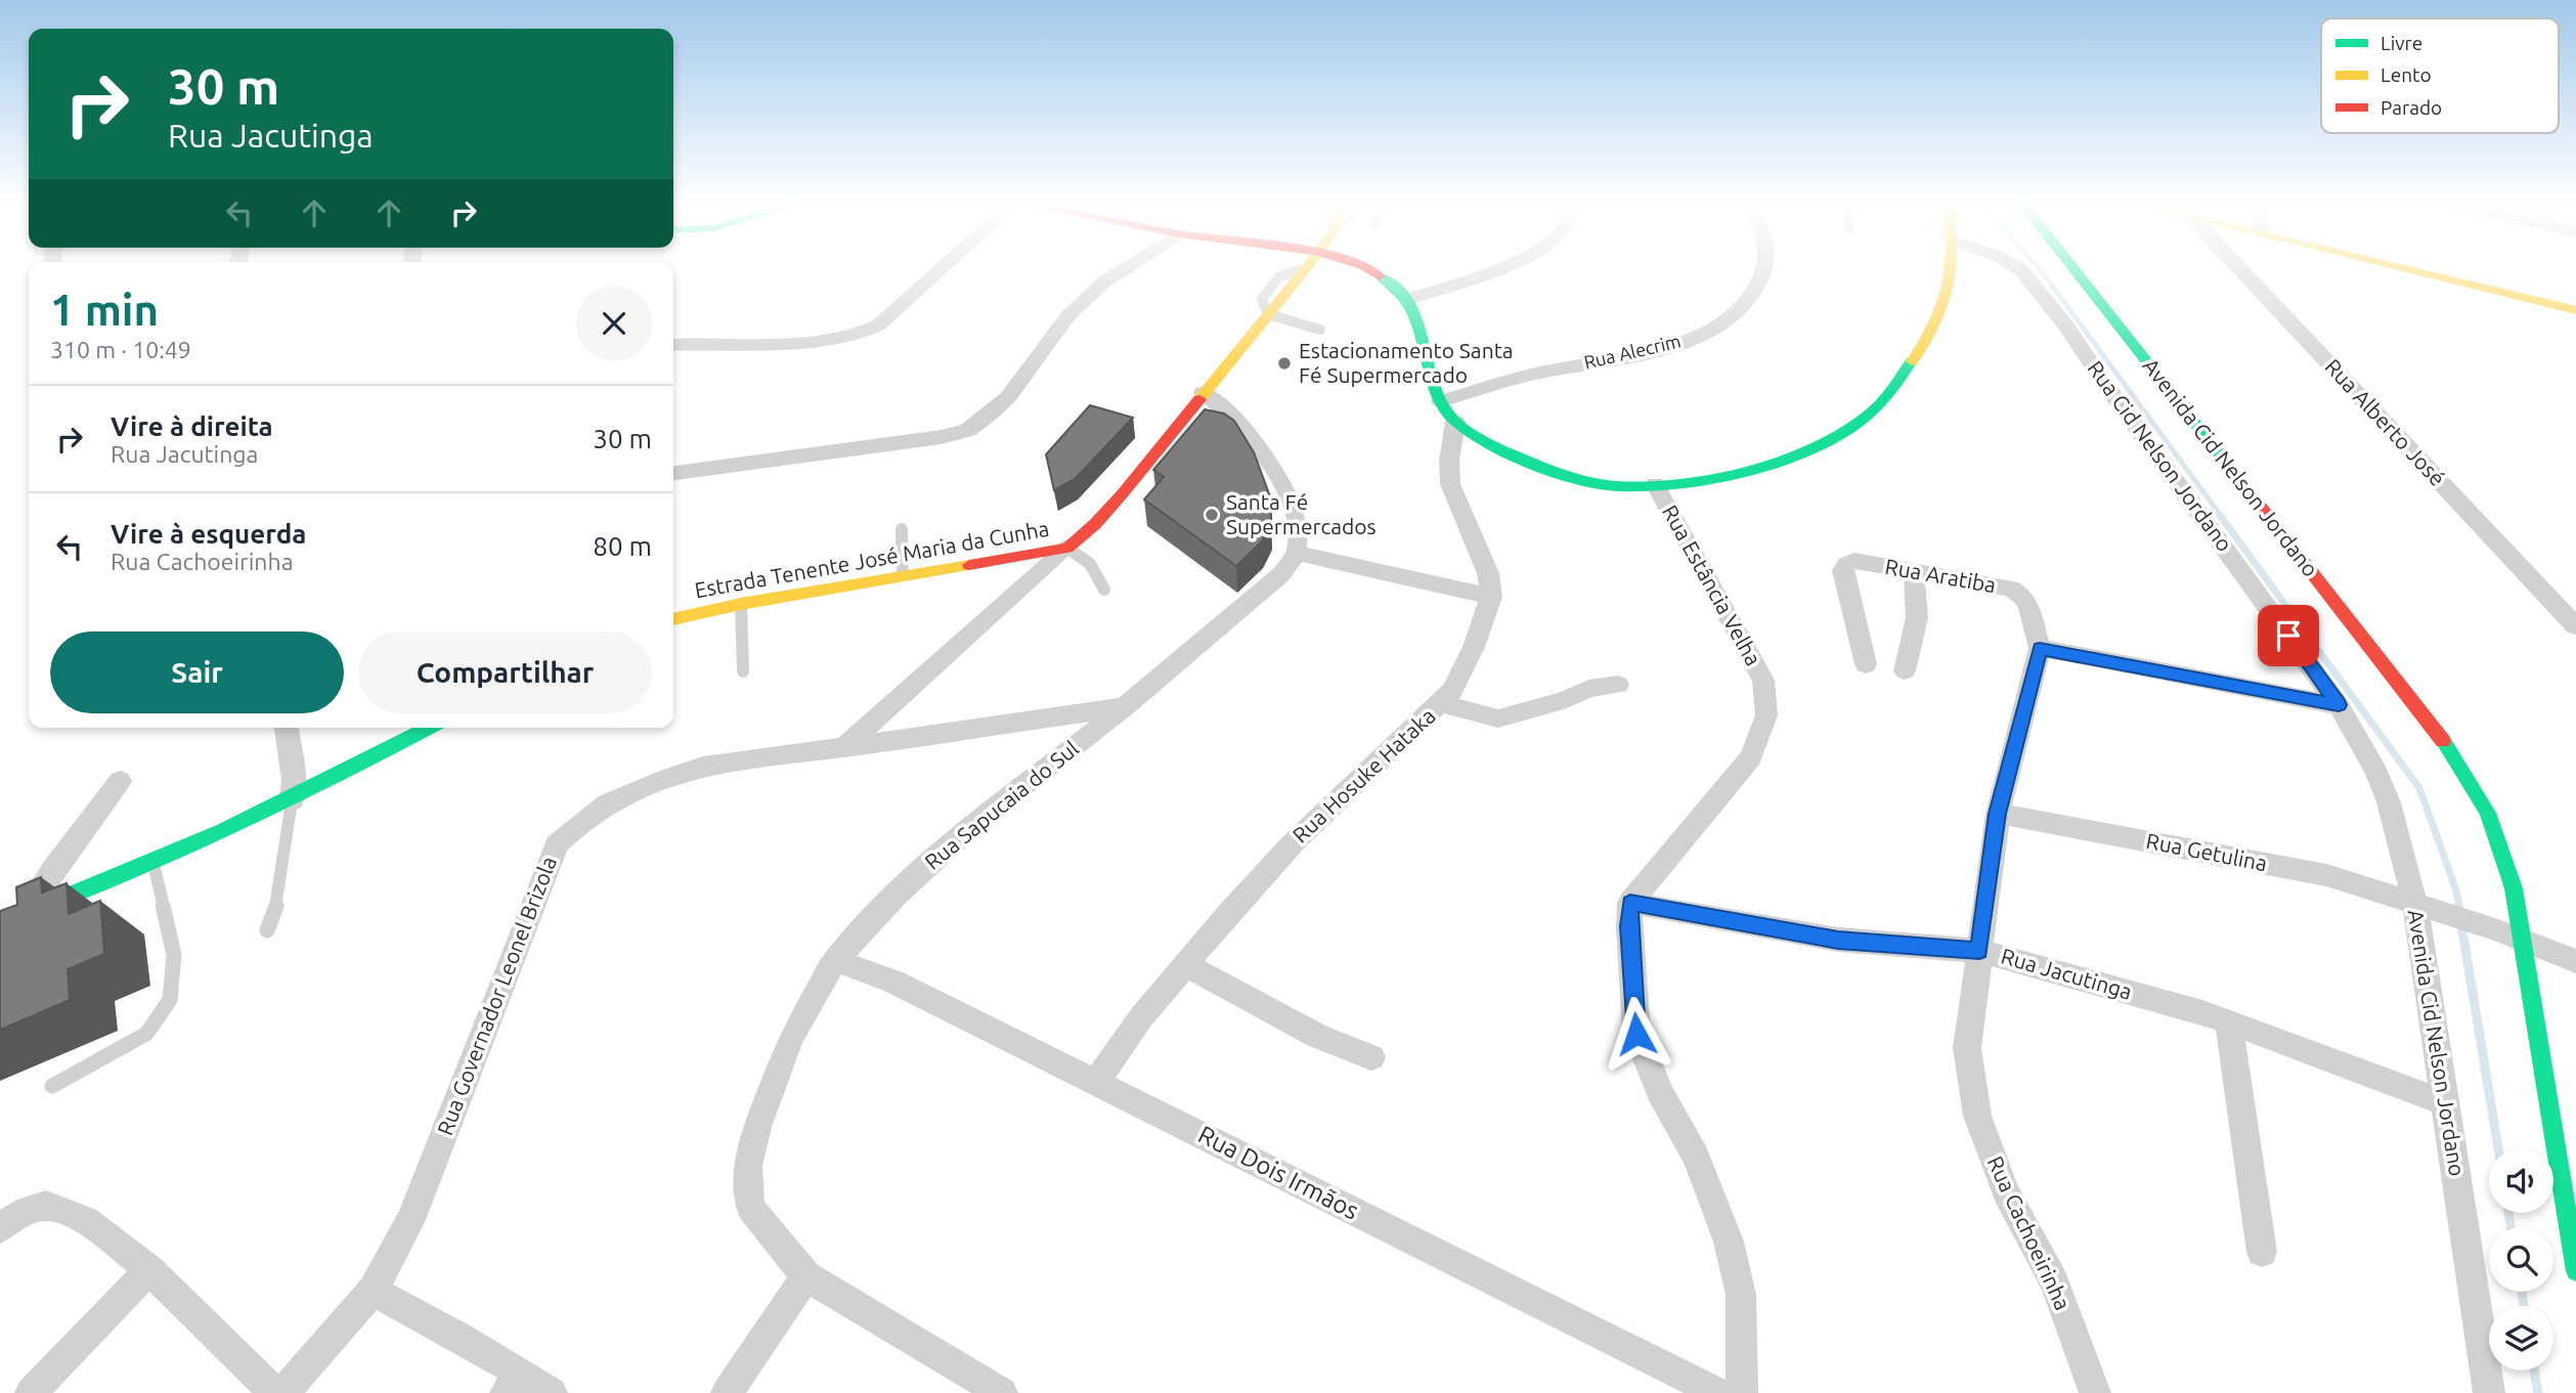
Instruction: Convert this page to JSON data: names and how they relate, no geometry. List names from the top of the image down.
{
  "streets": {
    "main road": ["Avenida Cid Nelson Jordano", "Estrada Tenente José Maria da Cunha"],
    "street": [
      "Rua Alecrim",
      "Rua Alberto José",
      "Rua Cid Nelson Jordano",
      "Rua Aratiba",
      "Rua Estância Velha",
      "Rua Hosuke Hataka",
      "Rua Sapucaia do Sul",
      "Rua Getulina",
      "Rua Jacutinga",
      "Rua Governador Leonel Brizola",
      "Rua Dois Irmãos",
      "Rua Cachoeirinha"
    ]
  },
  "crossings": [
    ["Rua Cid Nelson Jordano", "Avenida Cid Nelson Jordano"],
    ["Avenida Cid Nelson Jordano", "Rua Getulina"],
    ["Avenida Cid Nelson Jordano", "Rua Jacutinga"],
    ["Rua Aratiba", "Rua Cachoeirinha"],
    ["Rua Estância Velha", "Rua Jacutinga"],
    ["Rua Hosuke Hataka", "Rua Dois Irmãos"],
    ["Rua Sapucaia do Sul", "Rua Governador Leonel Brizola"],
    ["Rua Sapucaia do Sul", "Rua Dois Irmãos"],
    ["Rua Getulina", "Rua Cachoeirinha"],
    ["Rua Jacutinga", "Rua Cachoeirinha"]
  ],
  "places": ["Estacionamento Santa Fé Supermercado", "Santa Fé Supermercados"],
  "legend": ["Livre", "Lento", "Parado"],
  "page": {
    "turn": ["30 m", "Rua Jacutinga"],
    "heading": ["1 min", "310 m · 10:49"],
    "list": [
      {
        "name": "Vire à direita",
        "note": "Rua Jacutinga",
        "value": "30 m"
      },
      {
        "name": "Vire à esquerda",
        "note": "Rua Cachoeirinha",
        "value": "80 m"
      }
    ],
    "buttons": ["Sair", "Compartilhar"]
  }
}
